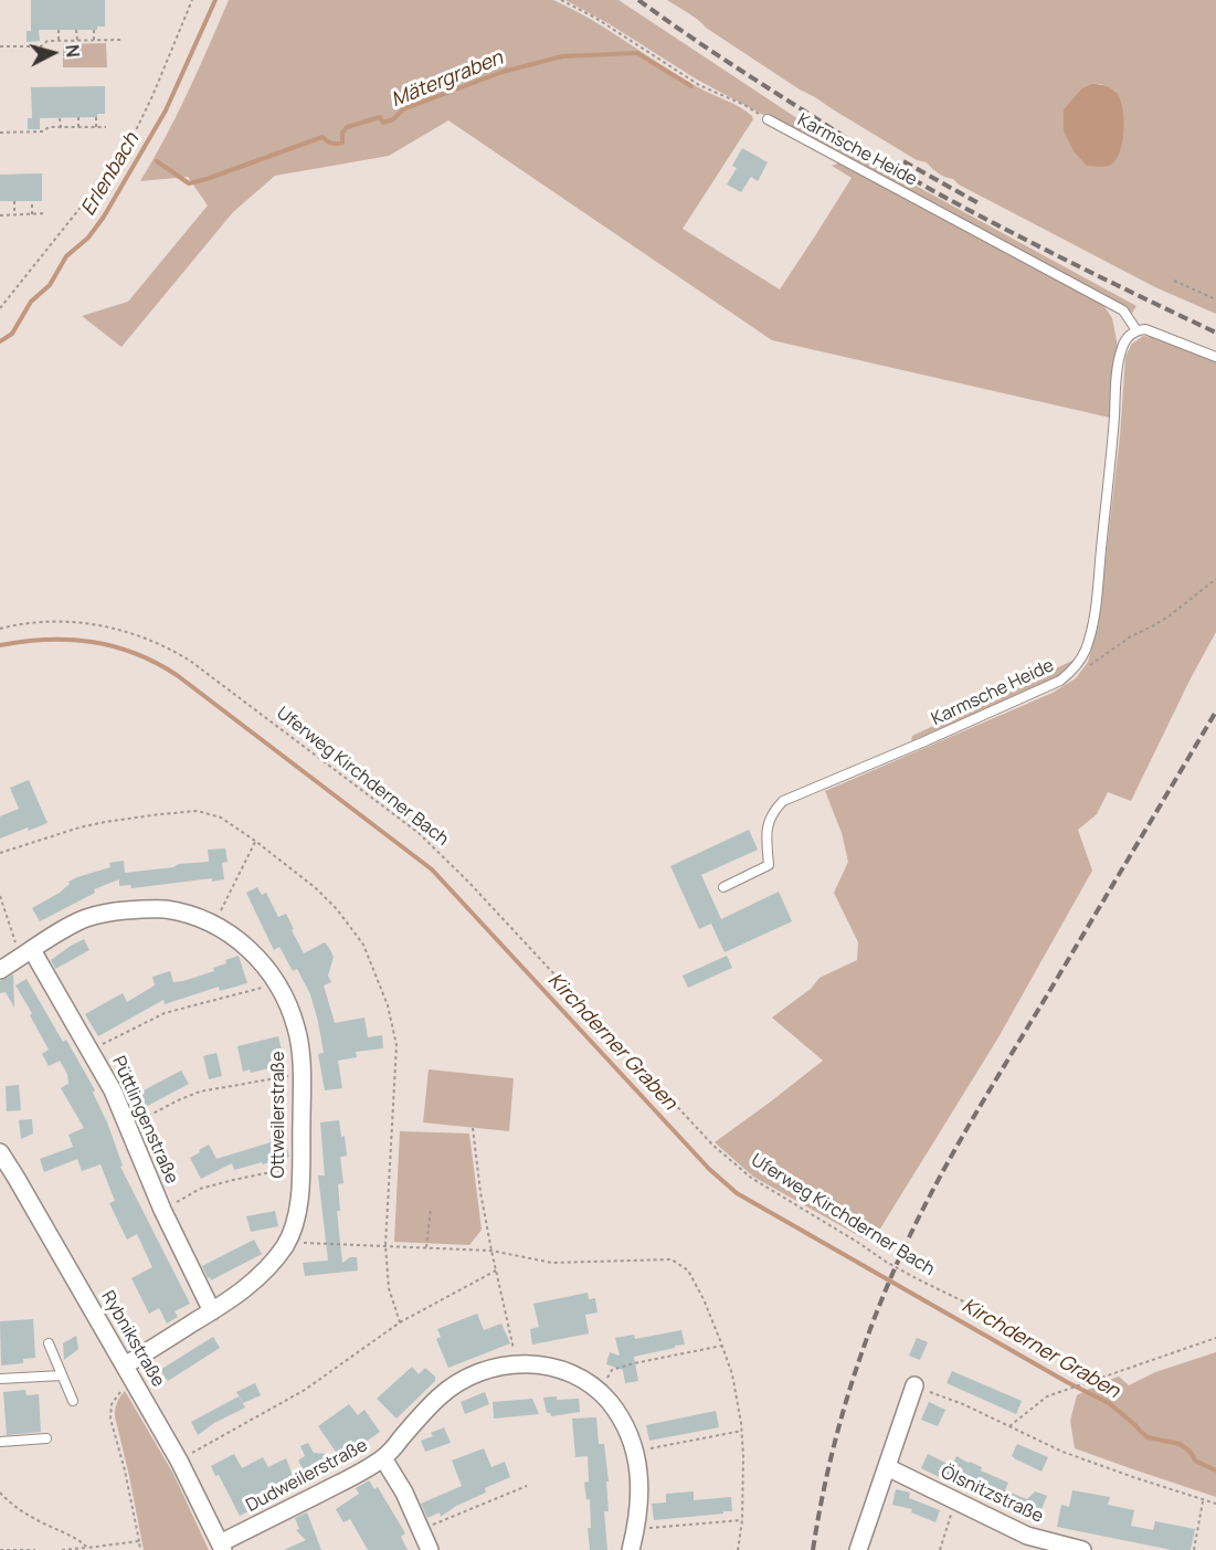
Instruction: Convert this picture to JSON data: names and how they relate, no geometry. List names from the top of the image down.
{
  "streets": {
    "street": [
      "Ottweilerstraße",
      "Püttlingenstraße",
      "Rybnikstraße",
      "Dudweilerstraße",
      "Ölsnitzstraße"
    ],
    "lane": ["Karmsche Heide"],
    "path": ["Uferweg Kirchderner Bach"]
  },
  "crossings": [
    ["Ottweilerstraße", "Püttlingenstraße"],
    ["Ottweilerstraße", "Rybnikstraße"],
    ["Rybnikstraße", "Dudweilerstraße"]
  ],
  "water": ["Mätergraben", "Erlenbach", "Kirchderner Graben"],
  "north": "right"
}
